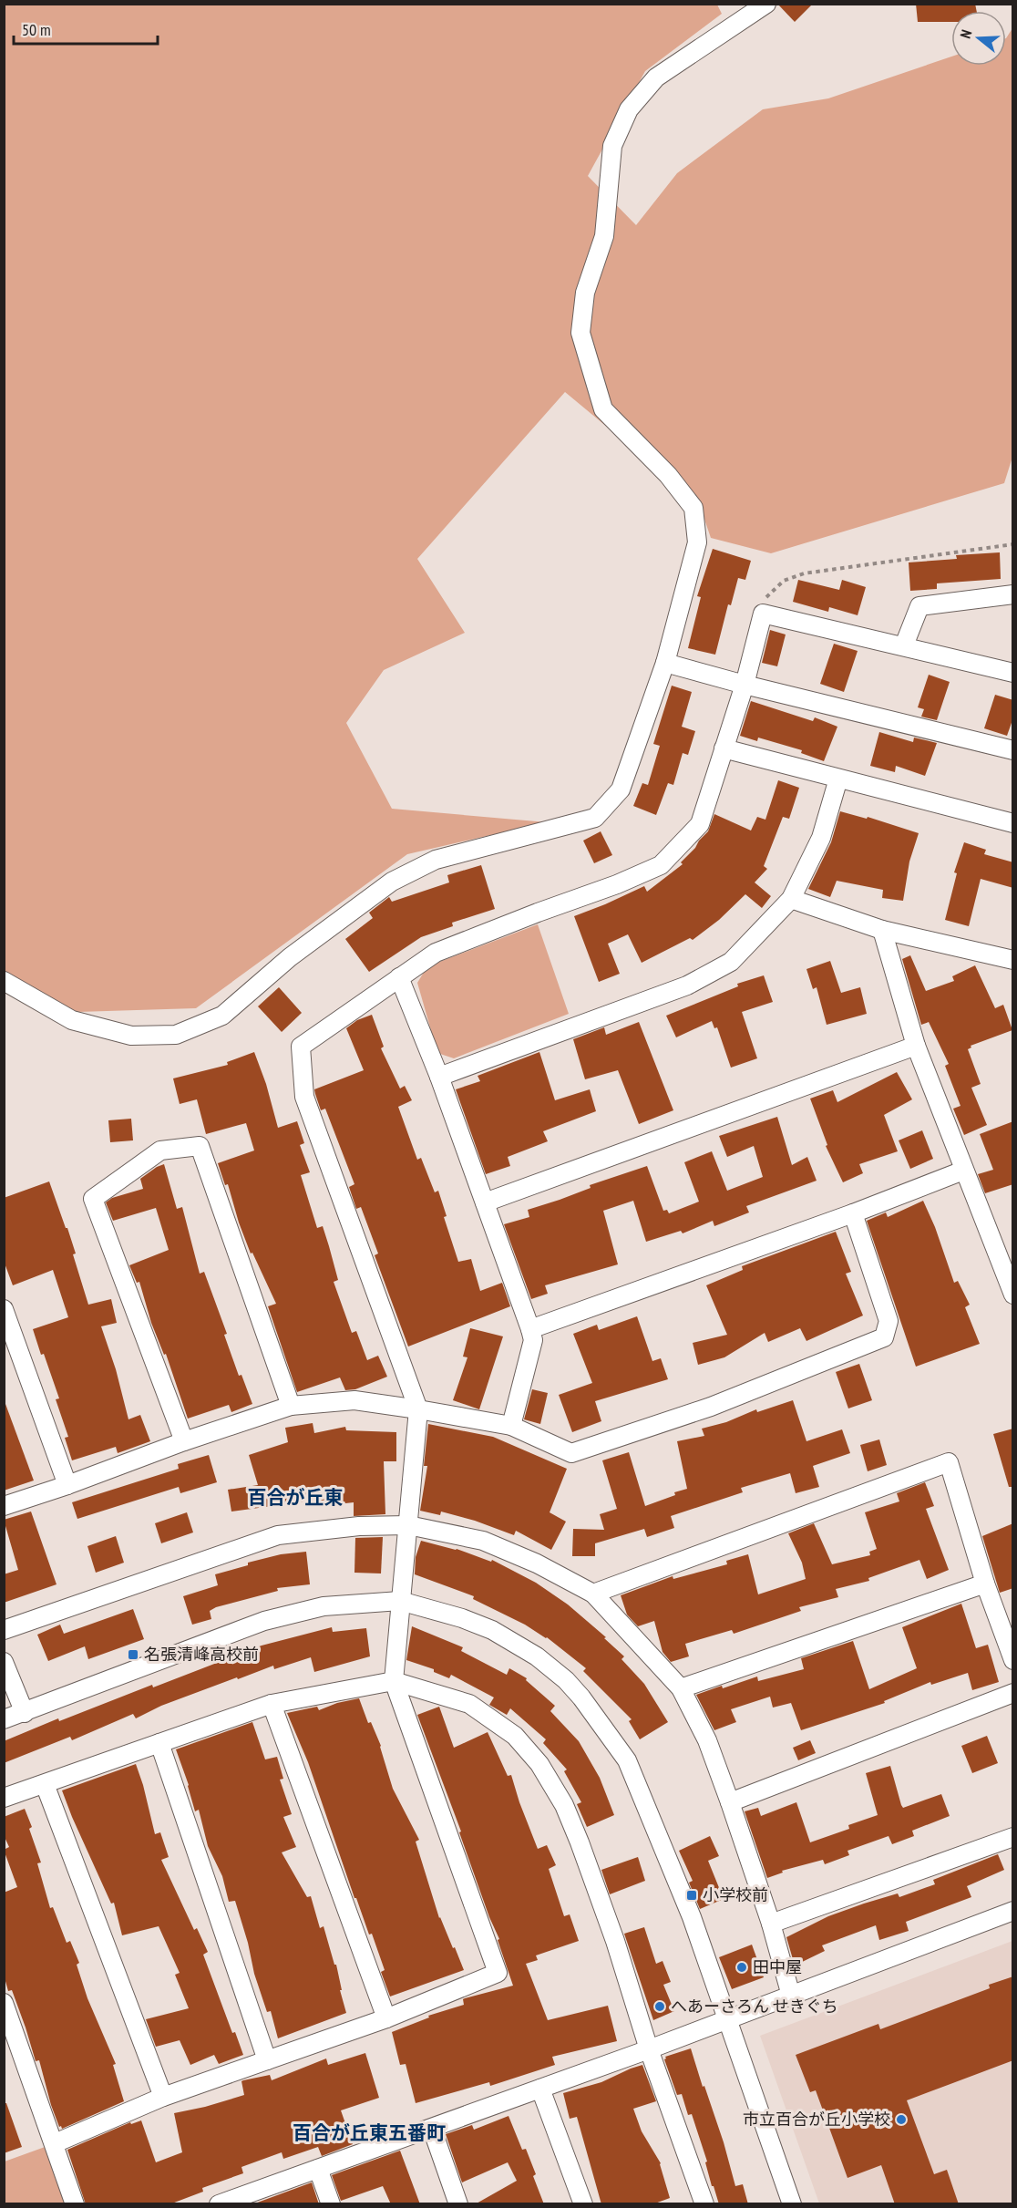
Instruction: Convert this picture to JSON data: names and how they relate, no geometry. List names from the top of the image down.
{
  "districts": ["百合が丘東", "百合が丘東五番町"],
  "places": {
    "transit": ["名張清峰高校前", "小学校前"],
    "other": ["田中屋", "へあーさろん せきぐち", "市立百合が丘小学校"]
  },
  "scale_bar": "50 m",
  "north": "left"
}
